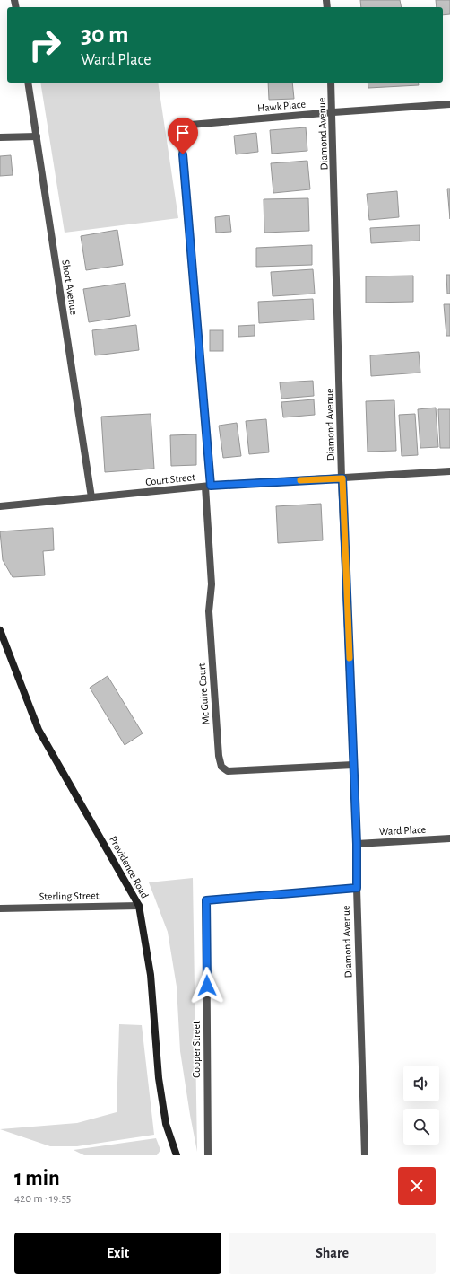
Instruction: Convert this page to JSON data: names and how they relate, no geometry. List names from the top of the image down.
{
  "streets": {
    "main road": ["Providence Road"],
    "street": [
      "Hawk Place",
      "Diamond Avenue",
      "Short Avenue",
      "Court Street",
      "Mc Guire Court",
      "Ward Place",
      "Sterling Street",
      "Cooper Street"
    ]
  },
  "crossings": [
    ["Hawk Place", "Diamond Avenue"],
    ["Hawk Place", "Mc Guire Court"],
    ["Diamond Avenue", "Court Street"],
    ["Diamond Avenue", "Mc Guire Court"],
    ["Diamond Avenue", "Ward Place"],
    ["Diamond Avenue", "Cooper Street"],
    ["Short Avenue", "Court Street"],
    ["Court Street", "Mc Guire Court"],
    ["Providence Road", "Sterling Street"]
  ],
  "page": {
    "turn": ["30 m", "Ward Place"],
    "heading": ["1 min", "420 m · 19:55"],
    "buttons": ["Exit", "Share"]
  }
}
